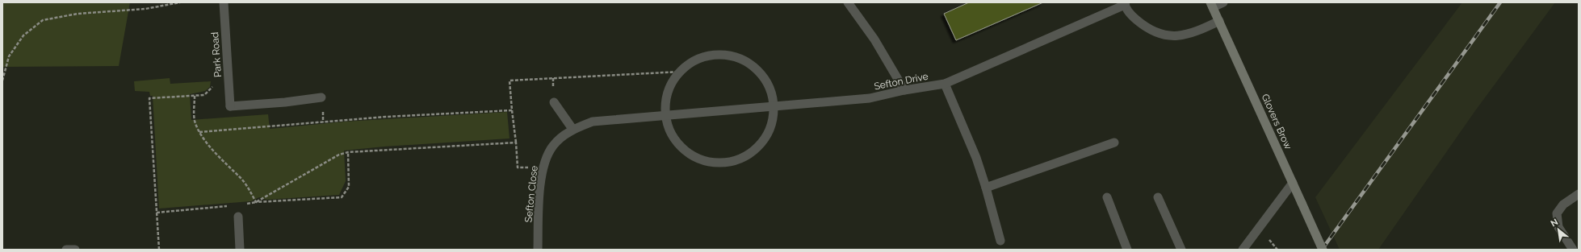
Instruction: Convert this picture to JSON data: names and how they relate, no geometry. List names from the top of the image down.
{
  "streets": {
    "main road": ["Glovers Brow"],
    "street": ["Park Road", "Sefton Drive", "Sefton Close"]
  },
  "crossings": [
    ["Sefton Drive", "Sefton Close"]
  ],
  "north": "top left"
}
